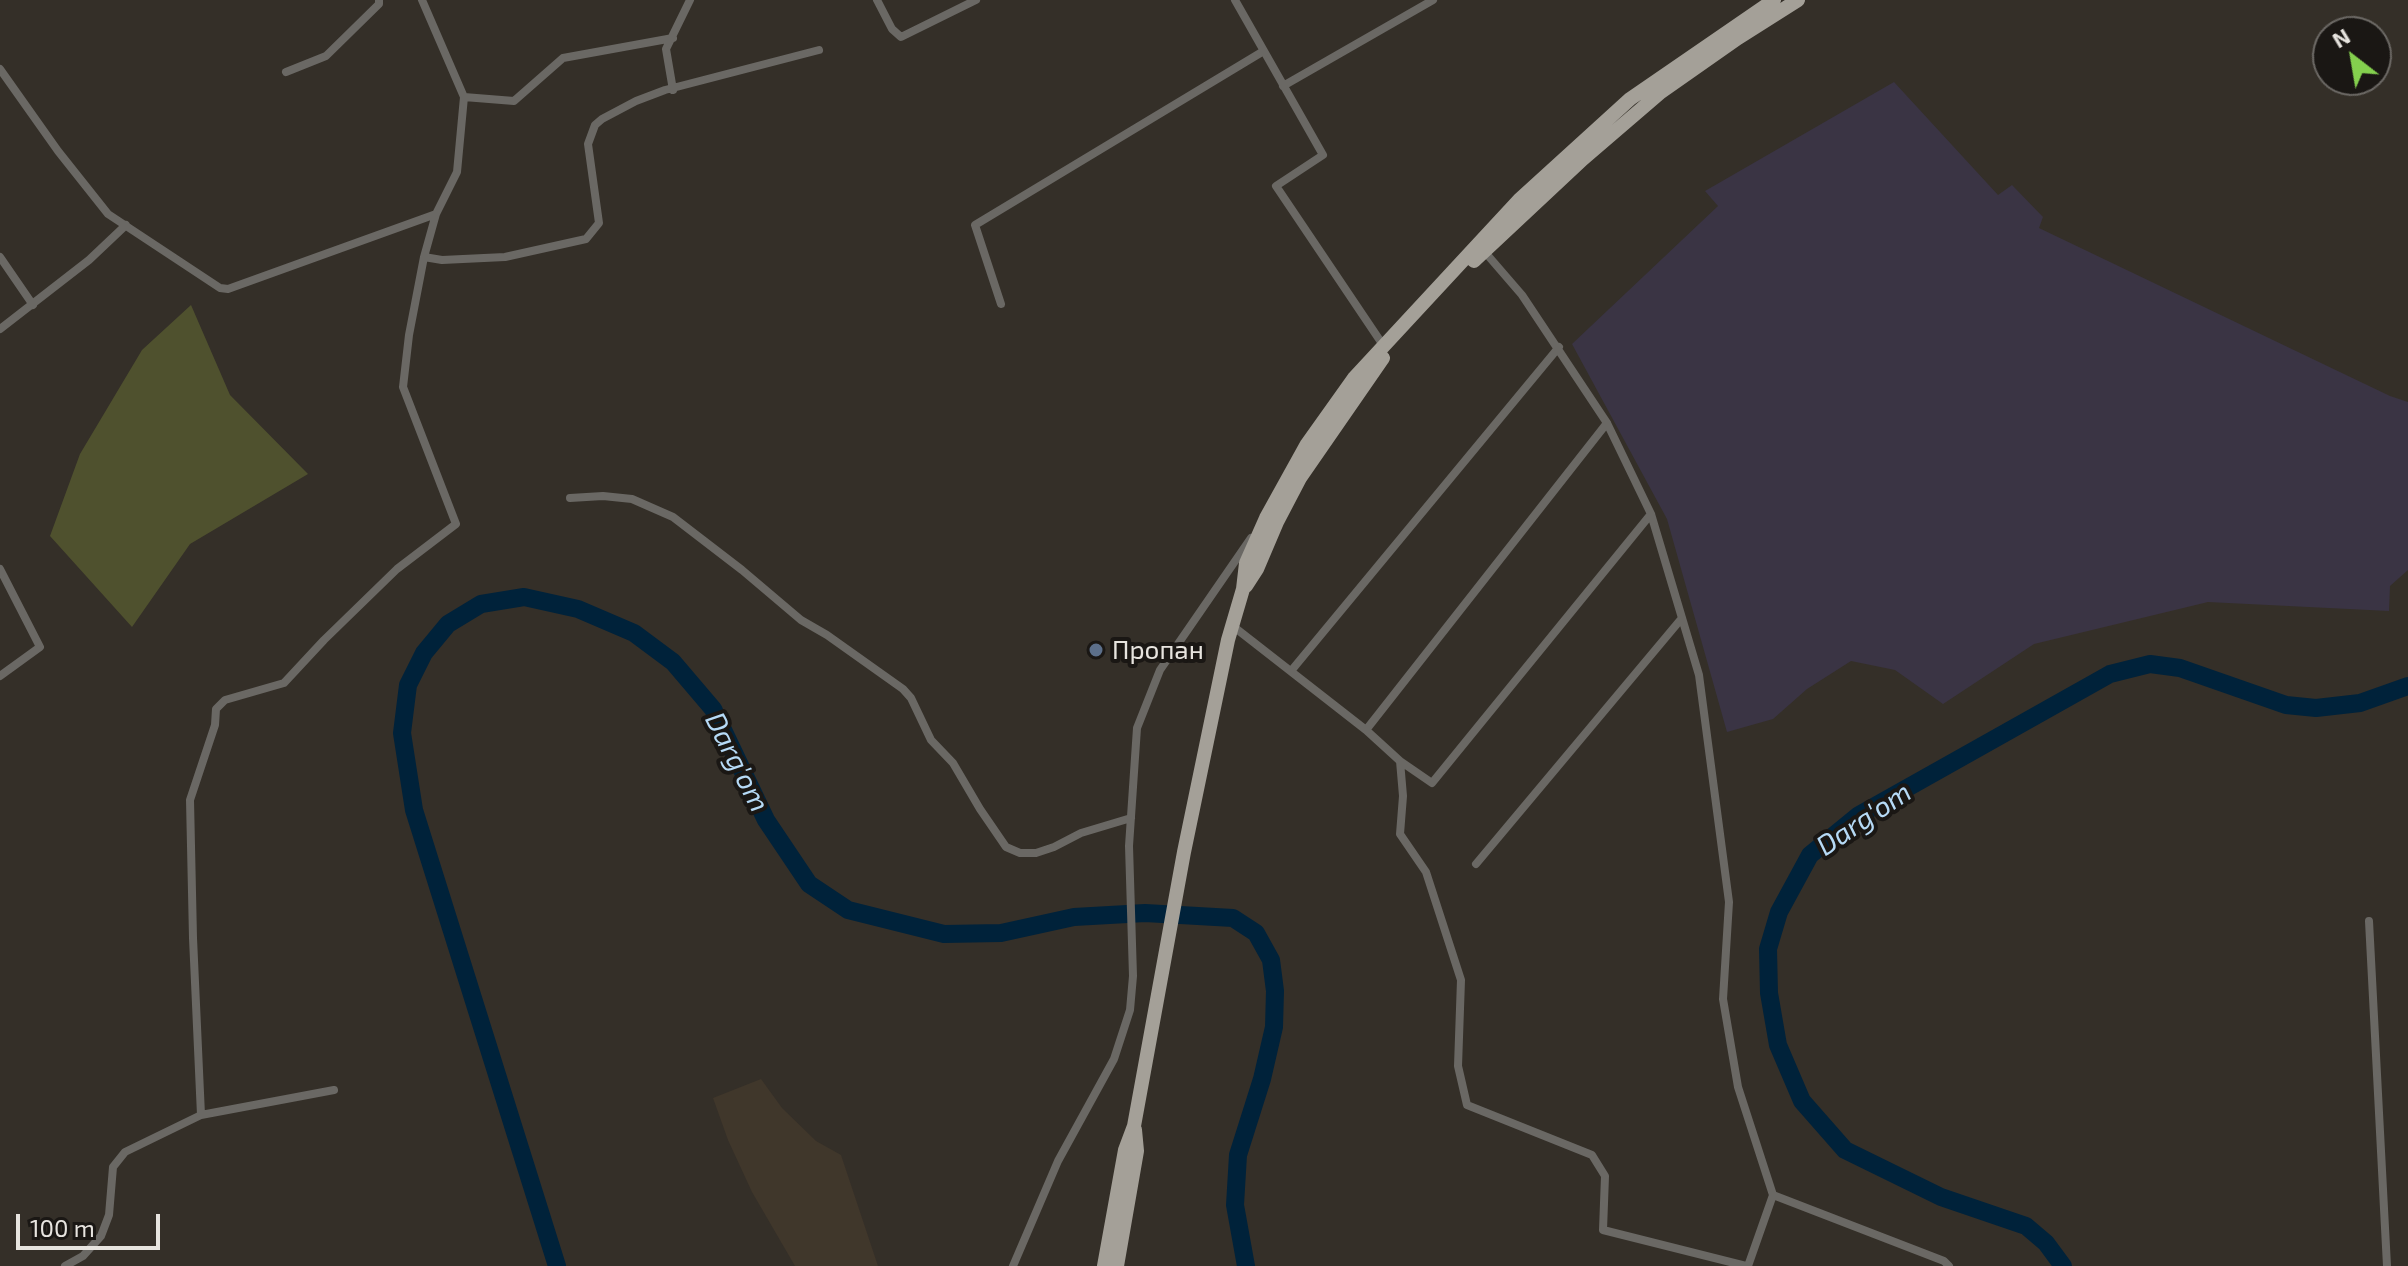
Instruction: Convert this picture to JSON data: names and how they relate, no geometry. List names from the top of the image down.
{
  "water": ["Darg'om"],
  "places": ["Пропан"],
  "scale_bar": "100 m",
  "north": "top left"
}
